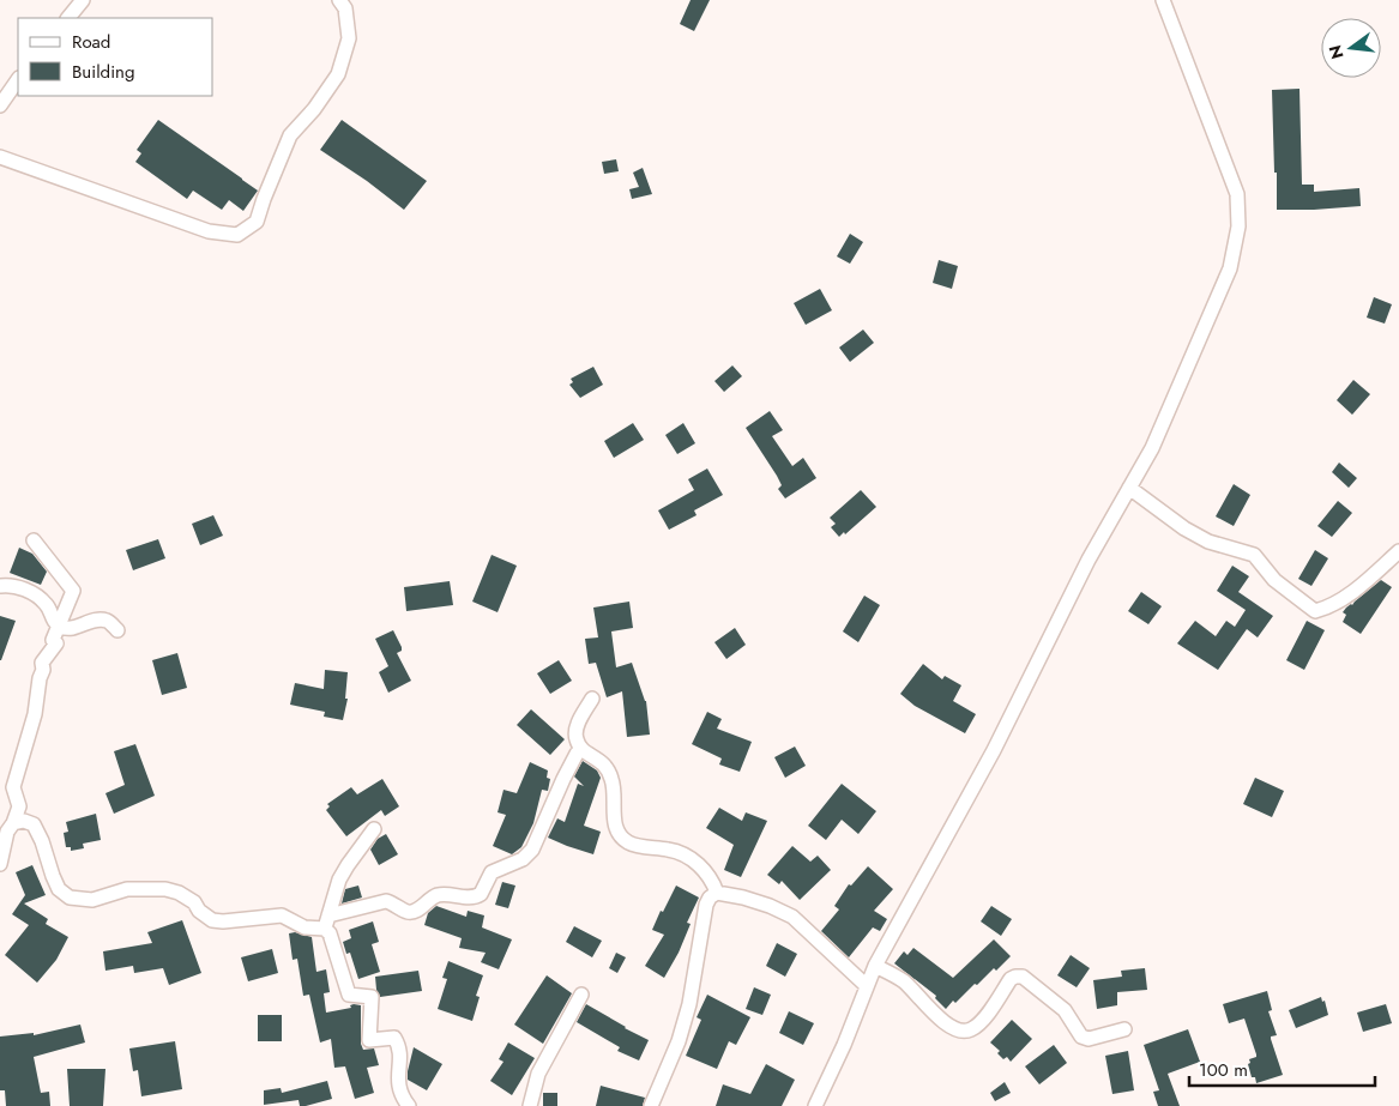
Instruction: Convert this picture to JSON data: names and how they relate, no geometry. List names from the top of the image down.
{
  "legend": ["Road", "Building"],
  "scale_bar": "100 m",
  "north": "left"
}
